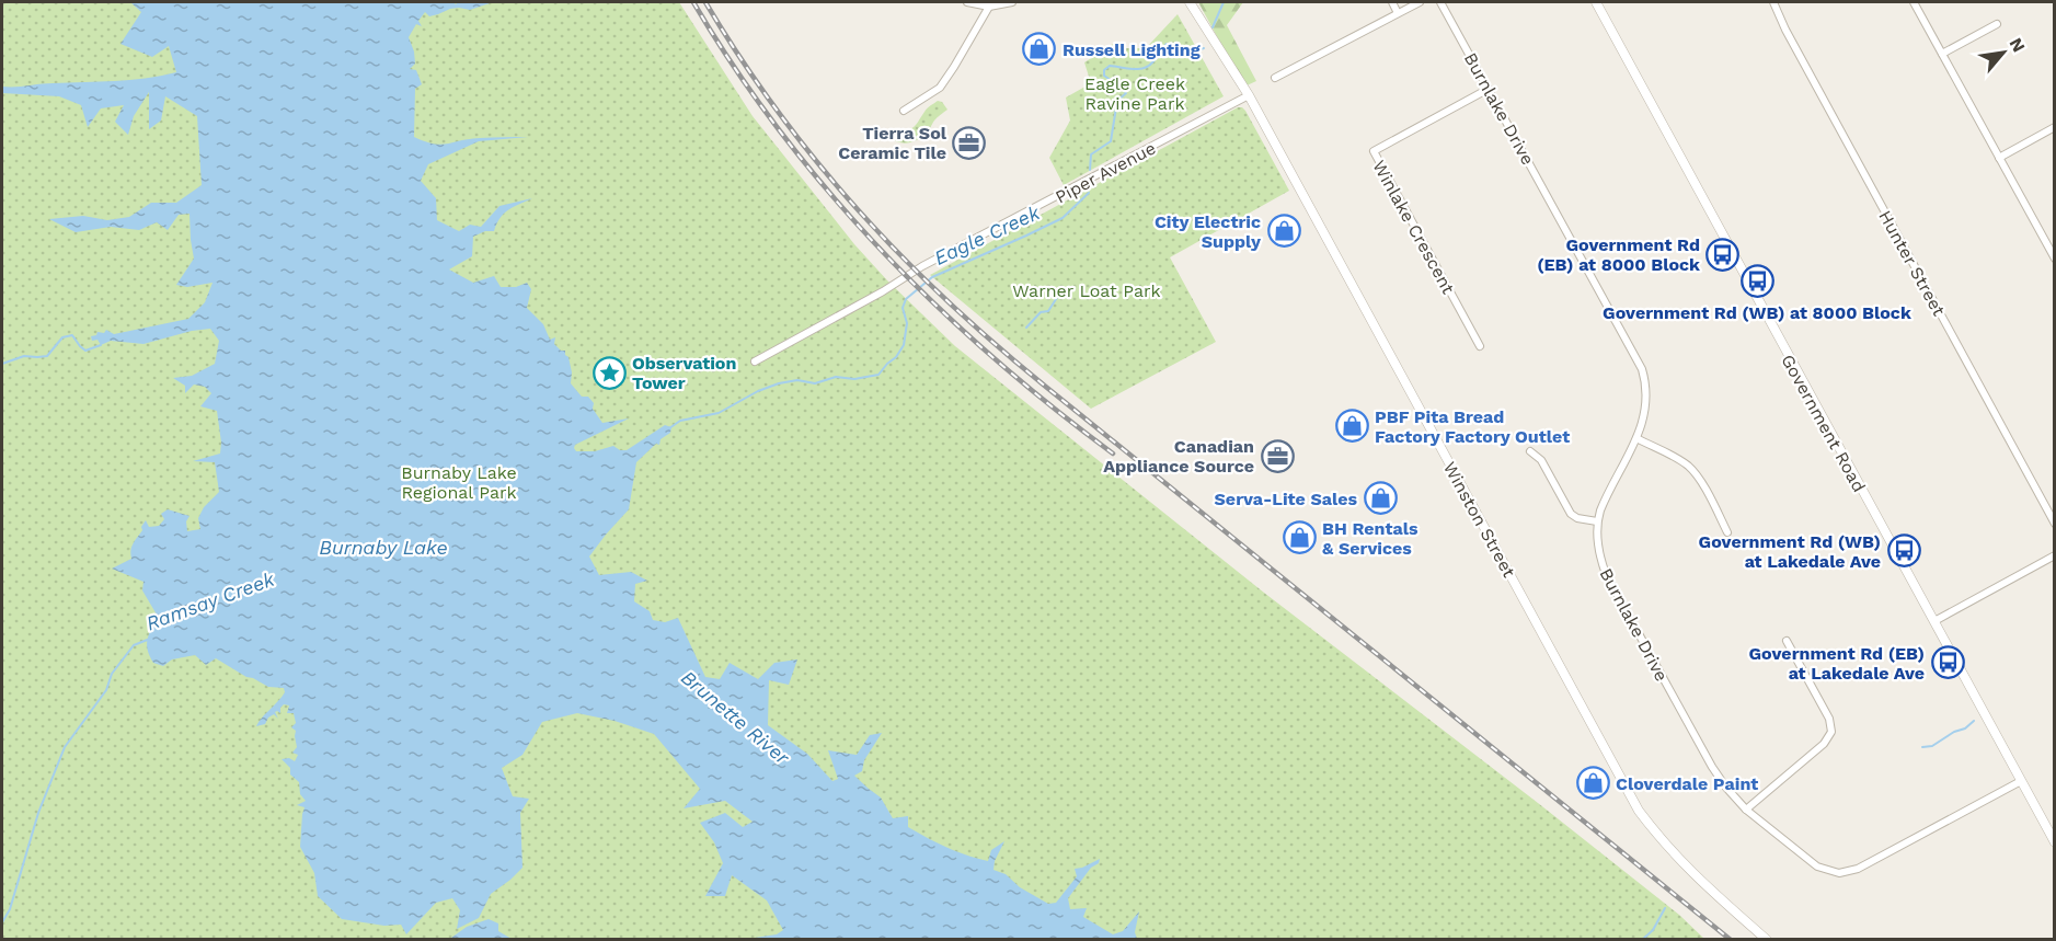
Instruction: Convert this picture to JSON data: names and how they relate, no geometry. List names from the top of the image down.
{
  "streets": {
    "street": [
      "Burnlake Drive",
      "Piper Avenue",
      "Winlake Crescent",
      "Hunter Street",
      "Government Road",
      "Winston Street"
    ]
  },
  "crossings": [
    ["Burnlake Drive", "Winlake Crescent"],
    ["Burnlake Drive", "Government Road"],
    ["Piper Avenue", "Winston Street"]
  ],
  "water": [
    "Eagle Creek",
    "Burnaby Lake",
    "Ramsay Creek",
    "Brunette River"
  ],
  "parks": ["Eagle Creek Ravine Park", "Warner Loat Park", "Burnaby Lake Regional Park"],
  "places": {
    "shop": [
      "Russell Lighting",
      "City Electric Supply",
      "PBF Pita Bread Factory Factory Outlet",
      "Serva-Lite Sales",
      "BH Rentals & Services",
      "Cloverdale Paint"
    ],
    "office": ["Tierra Sol Ceramic Tile", "Canadian Appliance Source"],
    "bus stop": [
      "Government Rd (EB) at 8000 Block",
      "Government Rd (WB) at 8000 Block",
      "Government Rd (WB) at Lakedale Ave",
      "Government Rd (EB) at Lakedale Ave"
    ],
    "place": ["Observation Tower"]
  },
  "north": "top right"
}
